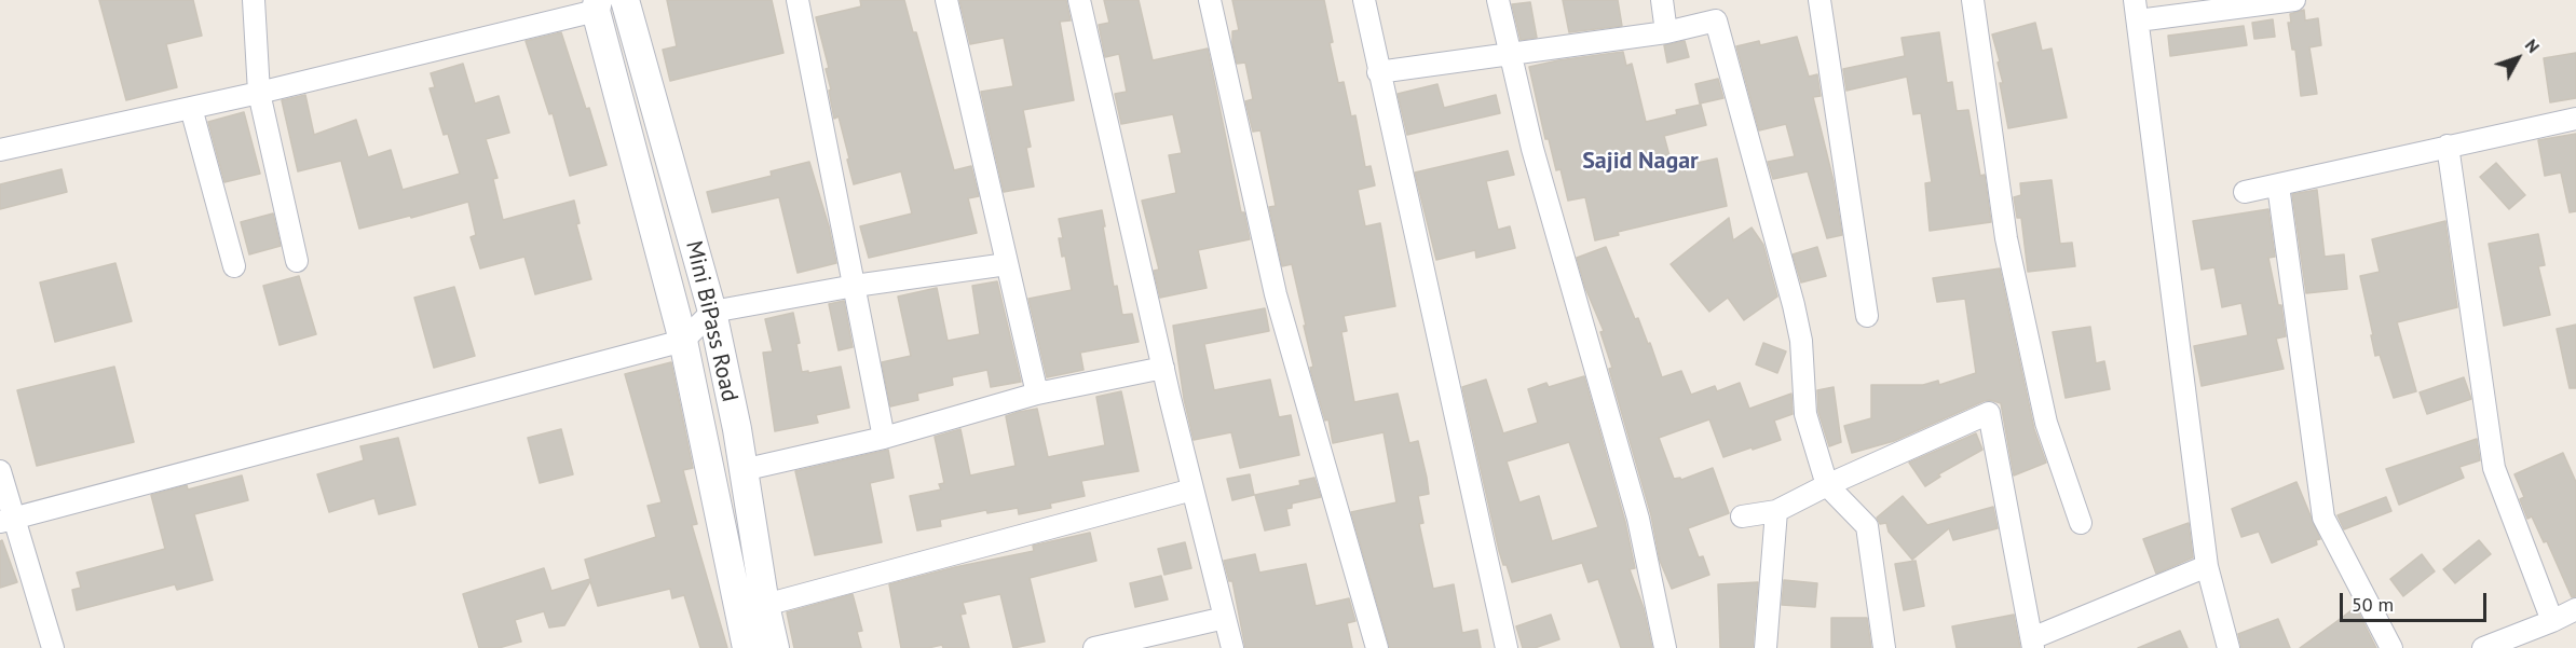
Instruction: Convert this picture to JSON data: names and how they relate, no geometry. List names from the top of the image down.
{
  "streets": {
    "street": ["Mini BiPass Road"]
  },
  "districts": ["Sajid Nagar"],
  "scale_bar": "50 m",
  "north": "top right"
}
